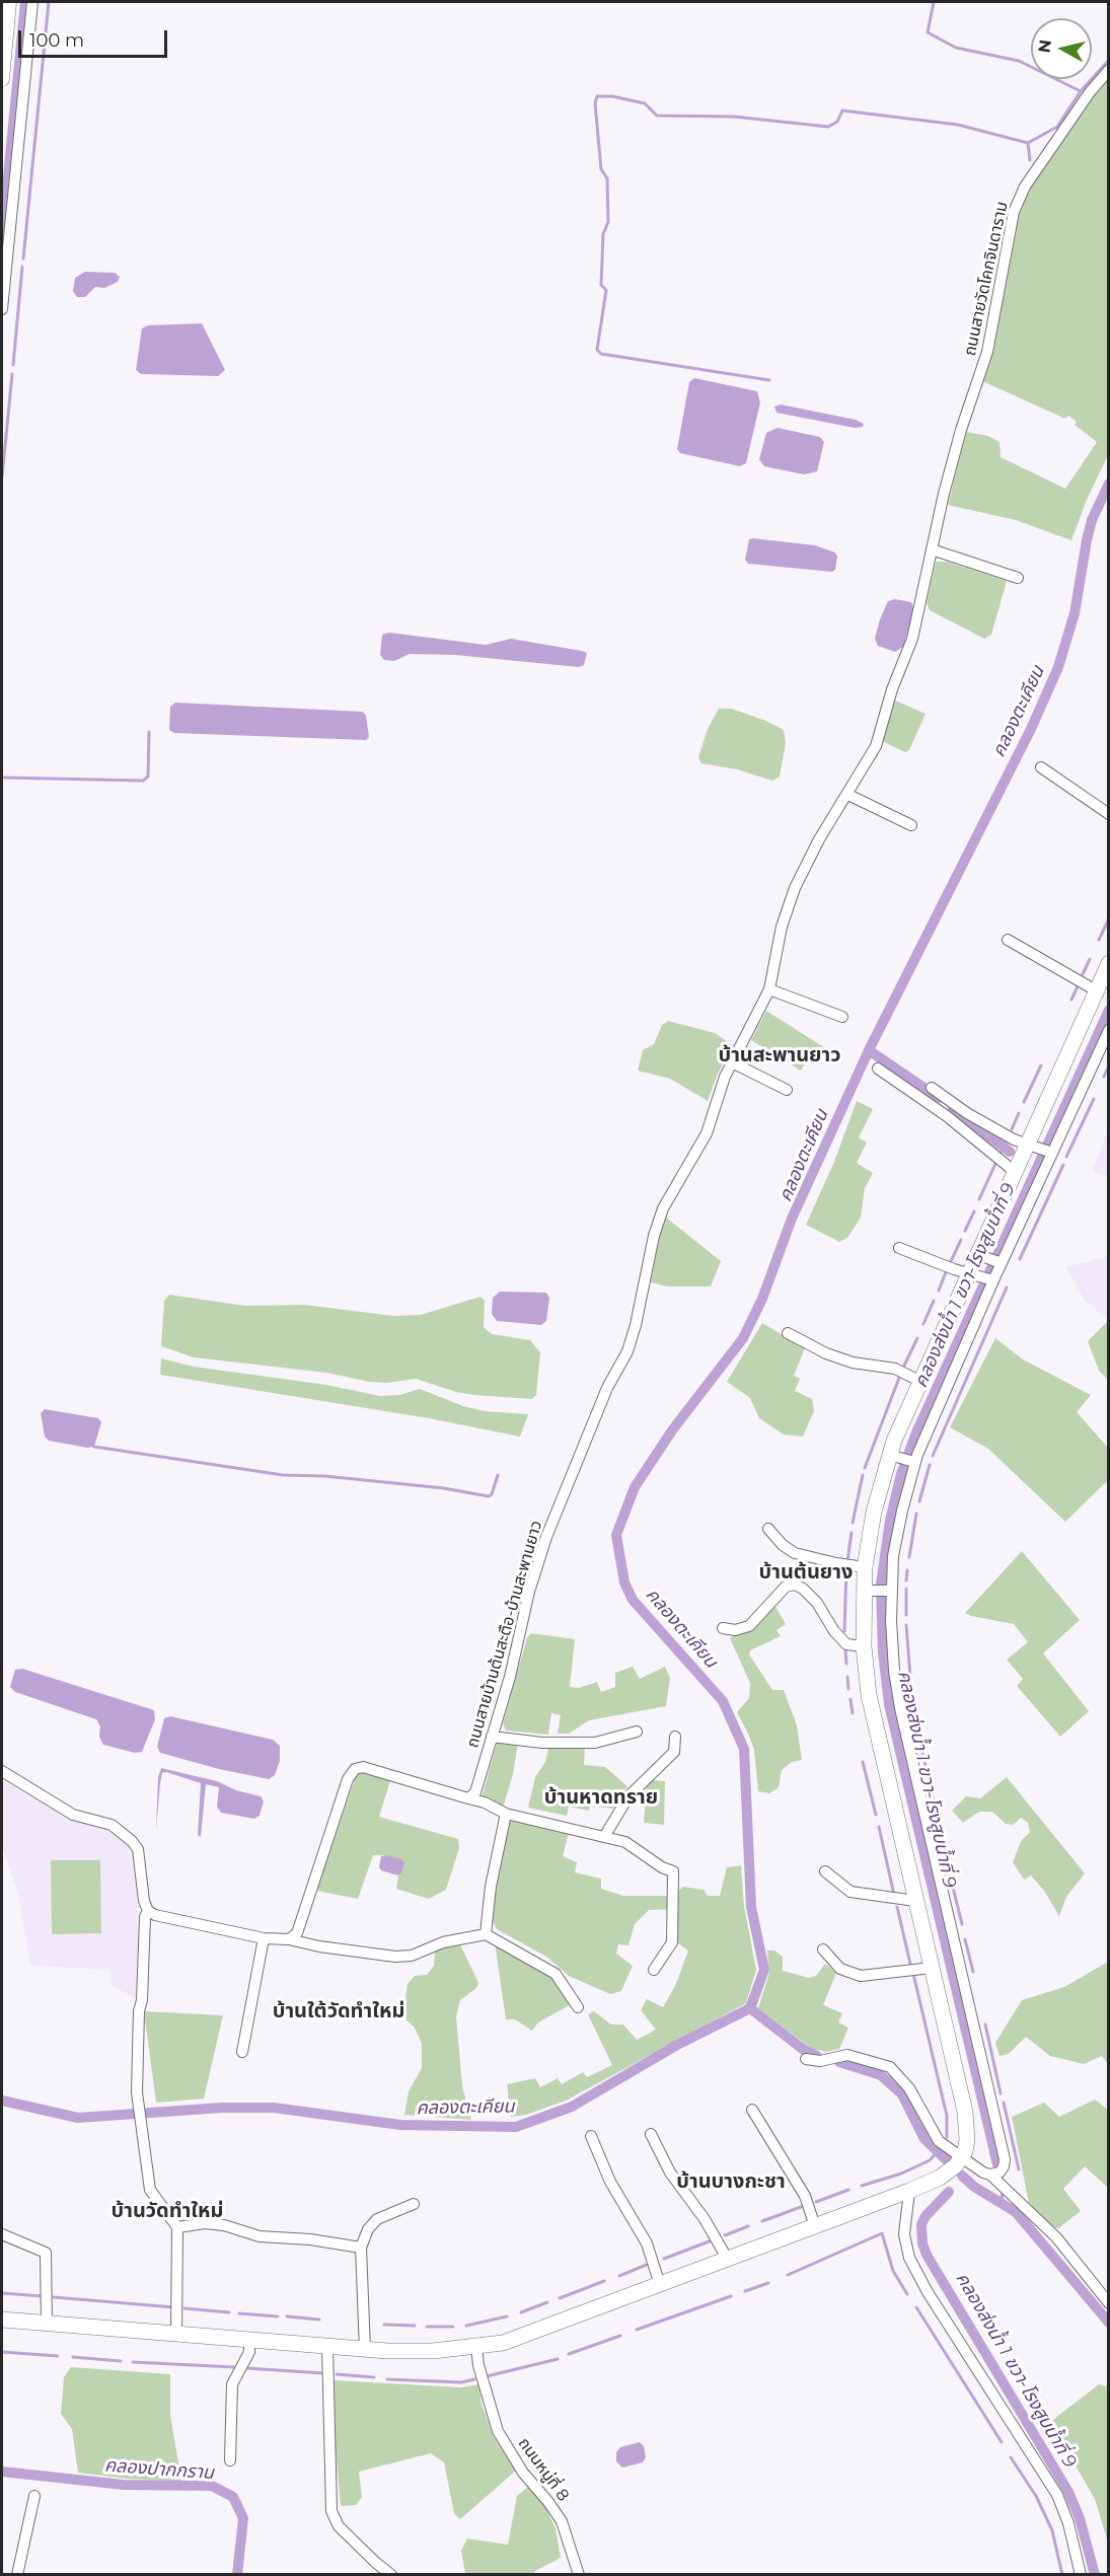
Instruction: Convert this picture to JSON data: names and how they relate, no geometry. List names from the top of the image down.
{
  "streets": {
    "street": ["ถนนสายวัดโคกจินดาราม", "ถนนสายบ้านต้นสะตือ-บ้านสะพานยาว", "ถนนหมู่ที่ 8"]
  },
  "crossings": [
    ["ถนนสายวัดโคกจินดาราม", "ถนนสายบ้านต้นสะตือ-บ้านสะพานยาว"]
  ],
  "districts": [
    "บ้านสะพานยาว",
    "บ้านต้นยาง",
    "บ้านหาดทราย",
    "บ้านใต้วัดทำใหม่",
    "บ้านบางกะชา",
    "บ้านวัดทำใหม่"
  ],
  "water": ["คลองตะเคียน", "คลองส่งน้ำ 1 ขวา-โรงสูบน้ำที่ 9", "คลองปากกราน"],
  "scale_bar": "100 m",
  "north": "left"
}
